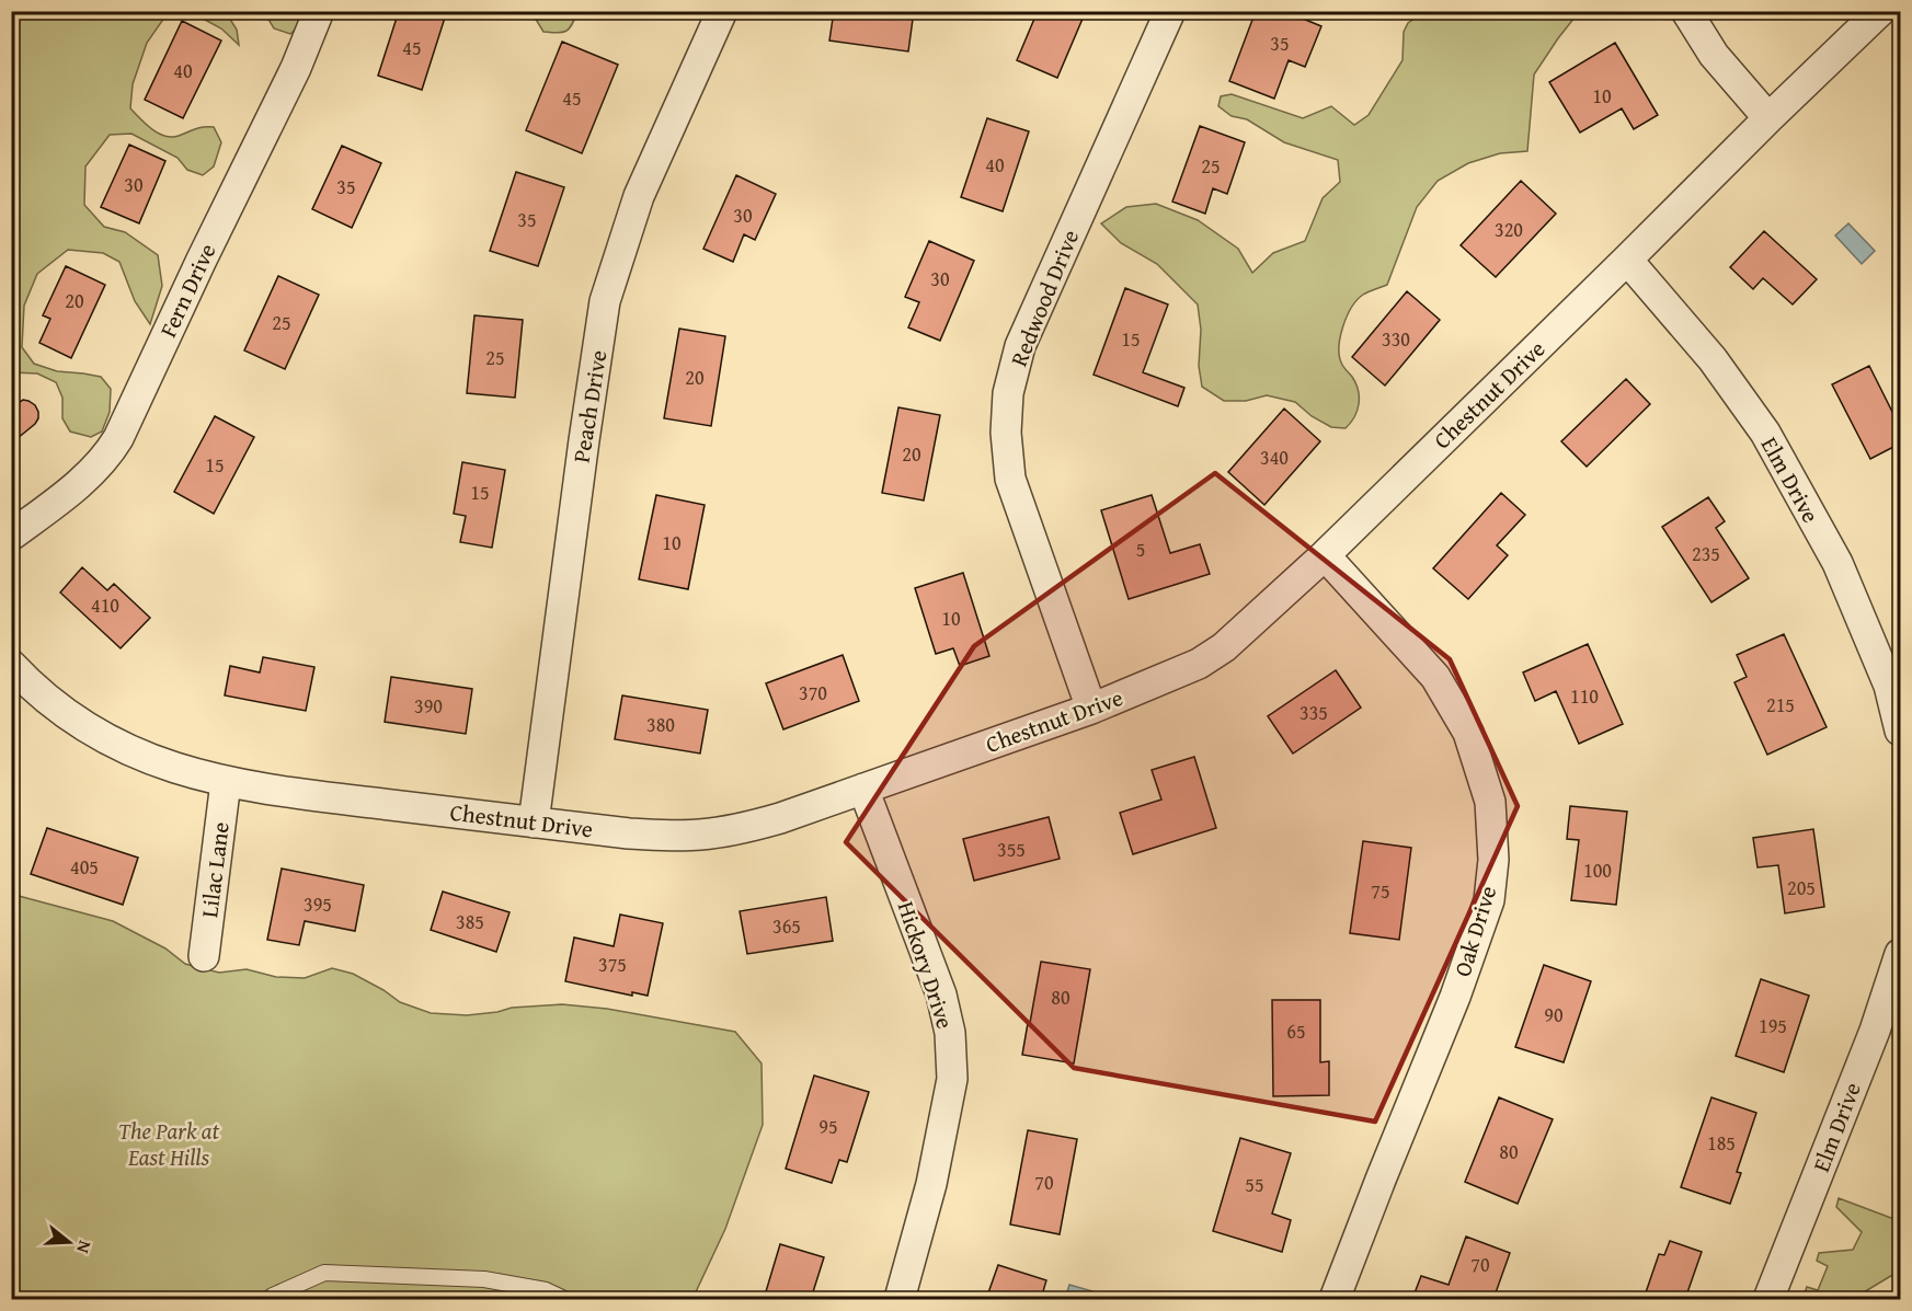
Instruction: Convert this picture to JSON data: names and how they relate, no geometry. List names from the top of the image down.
{
  "streets": {
    "street": [
      "Fern Drive",
      "Redwood Drive",
      "Chestnut Drive",
      "Peach Drive",
      "Elm Drive",
      "Lilac Lane",
      "Oak Drive",
      "Hickory Drive"
    ]
  },
  "crossings": [
    ["Redwood Drive", "Chestnut Drive"],
    ["Chestnut Drive", "Peach Drive"],
    ["Chestnut Drive", "Elm Drive"],
    ["Chestnut Drive", "Lilac Lane"],
    ["Chestnut Drive", "Oak Drive"],
    ["Chestnut Drive", "Hickory Drive"]
  ],
  "parks": ["The Park at East Hills"],
  "house_numbers": [
    "35",
    "45",
    "40",
    "10",
    "45",
    "40",
    "25",
    "30",
    "35",
    "30",
    "35",
    "320",
    "30",
    "20",
    "25",
    "15",
    "330",
    "25",
    "20",
    "20",
    "340",
    "15",
    "15",
    "10",
    "5",
    "235",
    "410",
    "10",
    "370",
    "110",
    "215",
    "390",
    "335",
    "380",
    "355",
    "405",
    "100",
    "205",
    "75",
    "395",
    "385",
    "365",
    "375",
    "80",
    "90",
    "195",
    "65",
    "95",
    "185",
    "80",
    "70",
    "55",
    "70"
  ],
  "north": "right"
}
